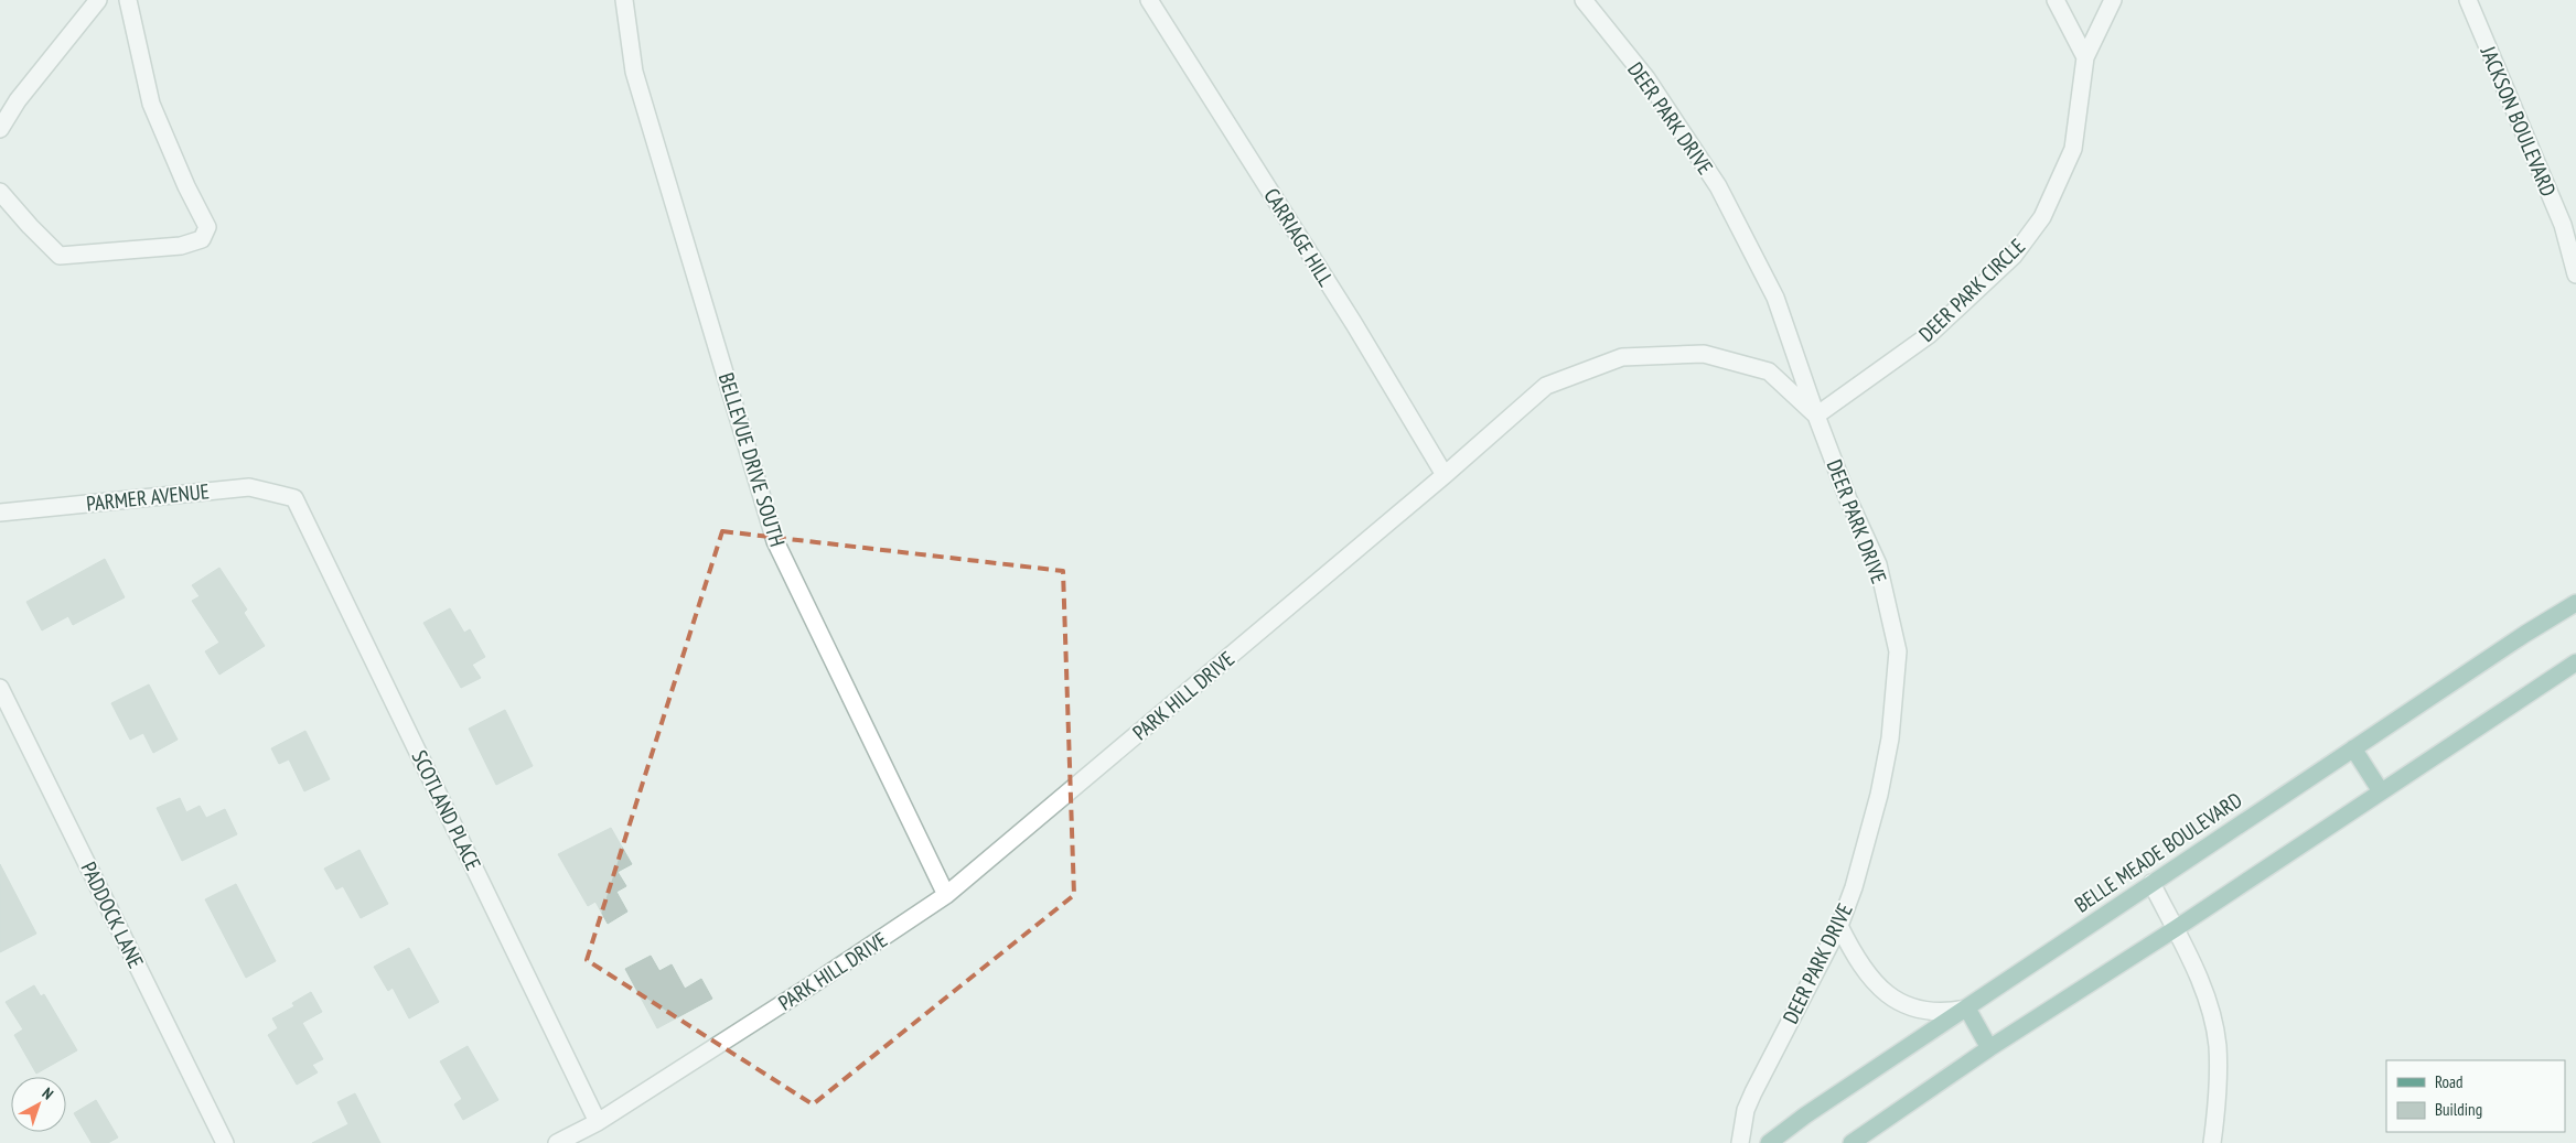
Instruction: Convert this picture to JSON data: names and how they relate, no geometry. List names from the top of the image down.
{
  "streets": {
    "main road": ["BELLE MEADE BOULEVARD"],
    "street": [
      "DEER PARK DRIVE",
      "JACKSON BOULEVARD",
      "CARRIAGE HILL",
      "DEER PARK CIRCLE",
      "BELLEVUE DRIVE SOUTH",
      "PARMER AVENUE",
      "PARK HILL DRIVE",
      "SCOTLAND PLACE",
      "PADDOCK LANE"
    ]
  },
  "crossings": [
    ["DEER PARK DRIVE", "DEER PARK CIRCLE"],
    ["DEER PARK DRIVE", "PARK HILL DRIVE"],
    ["CARRIAGE HILL", "PARK HILL DRIVE"],
    ["DEER PARK CIRCLE", "PARK HILL DRIVE"],
    ["BELLEVUE DRIVE SOUTH", "PARK HILL DRIVE"],
    ["PARMER AVENUE", "SCOTLAND PLACE"],
    ["PARK HILL DRIVE", "SCOTLAND PLACE"]
  ],
  "legend": ["Road", "Building"],
  "north": "top right"
}
